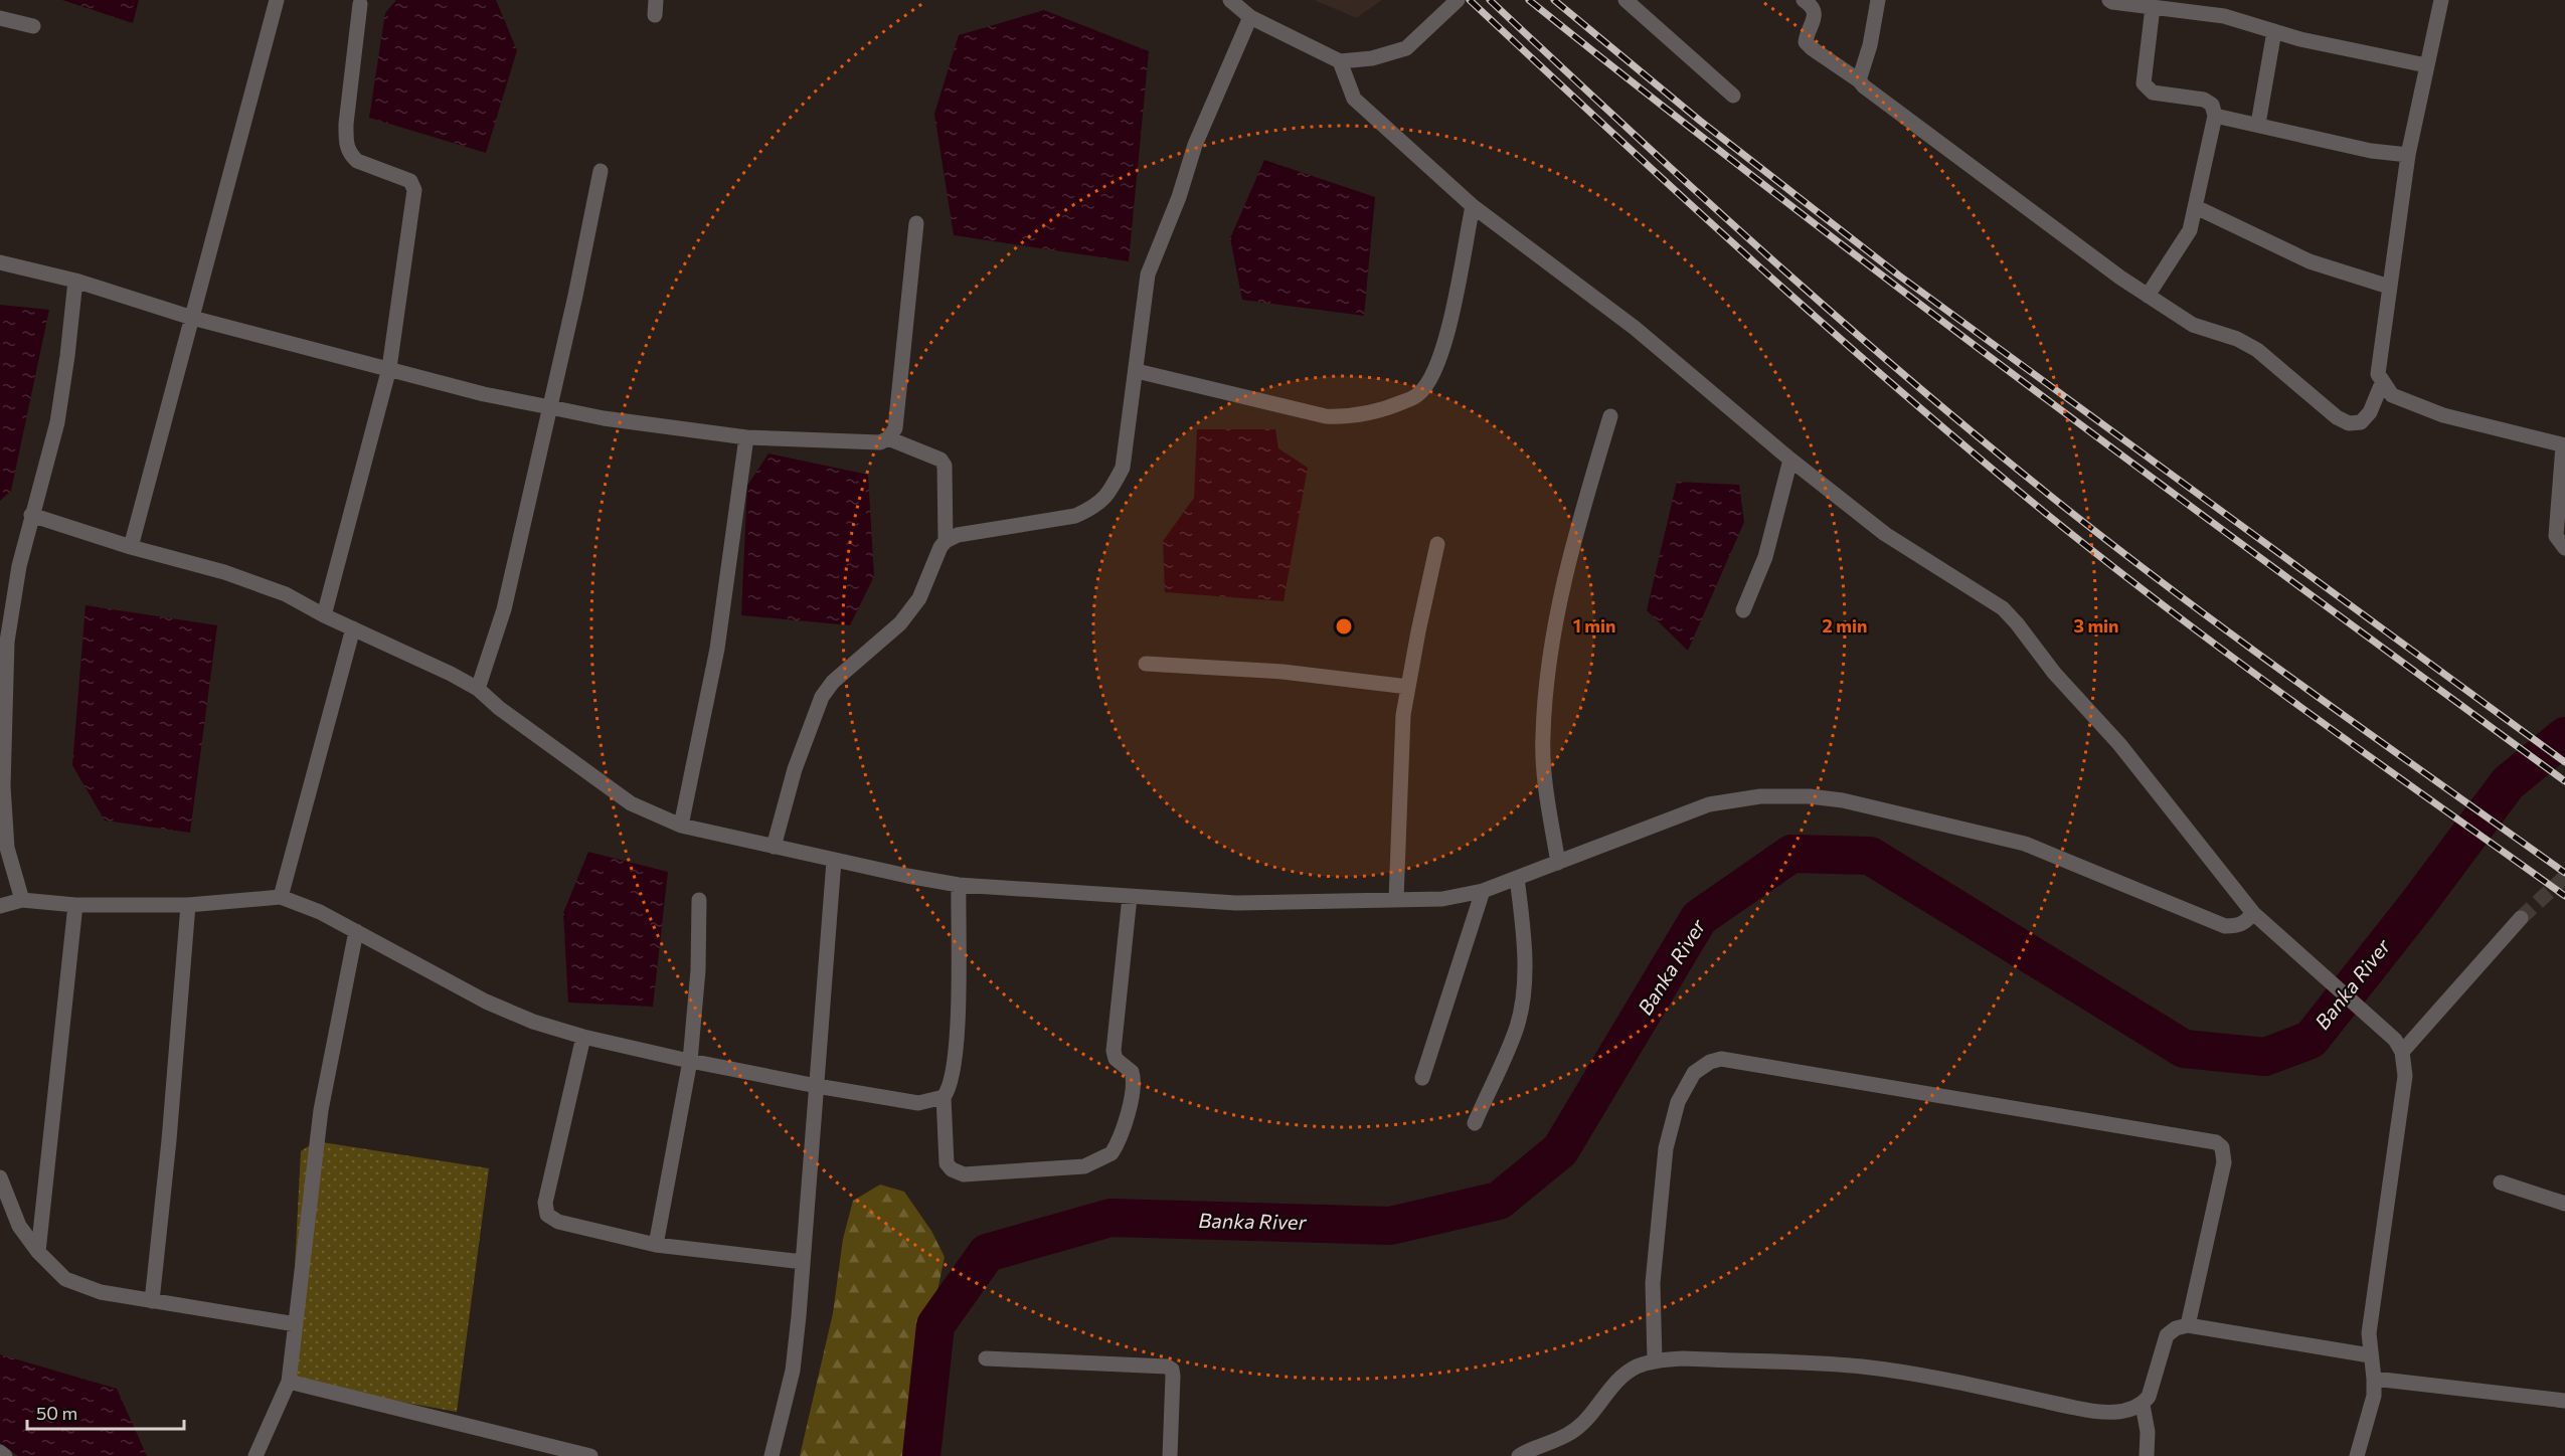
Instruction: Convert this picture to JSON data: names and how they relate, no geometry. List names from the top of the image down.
{
  "water": ["Banka River"],
  "scale_bar": "50 m",
  "rings": ["1 min", "2 min", "3 min"]
}
